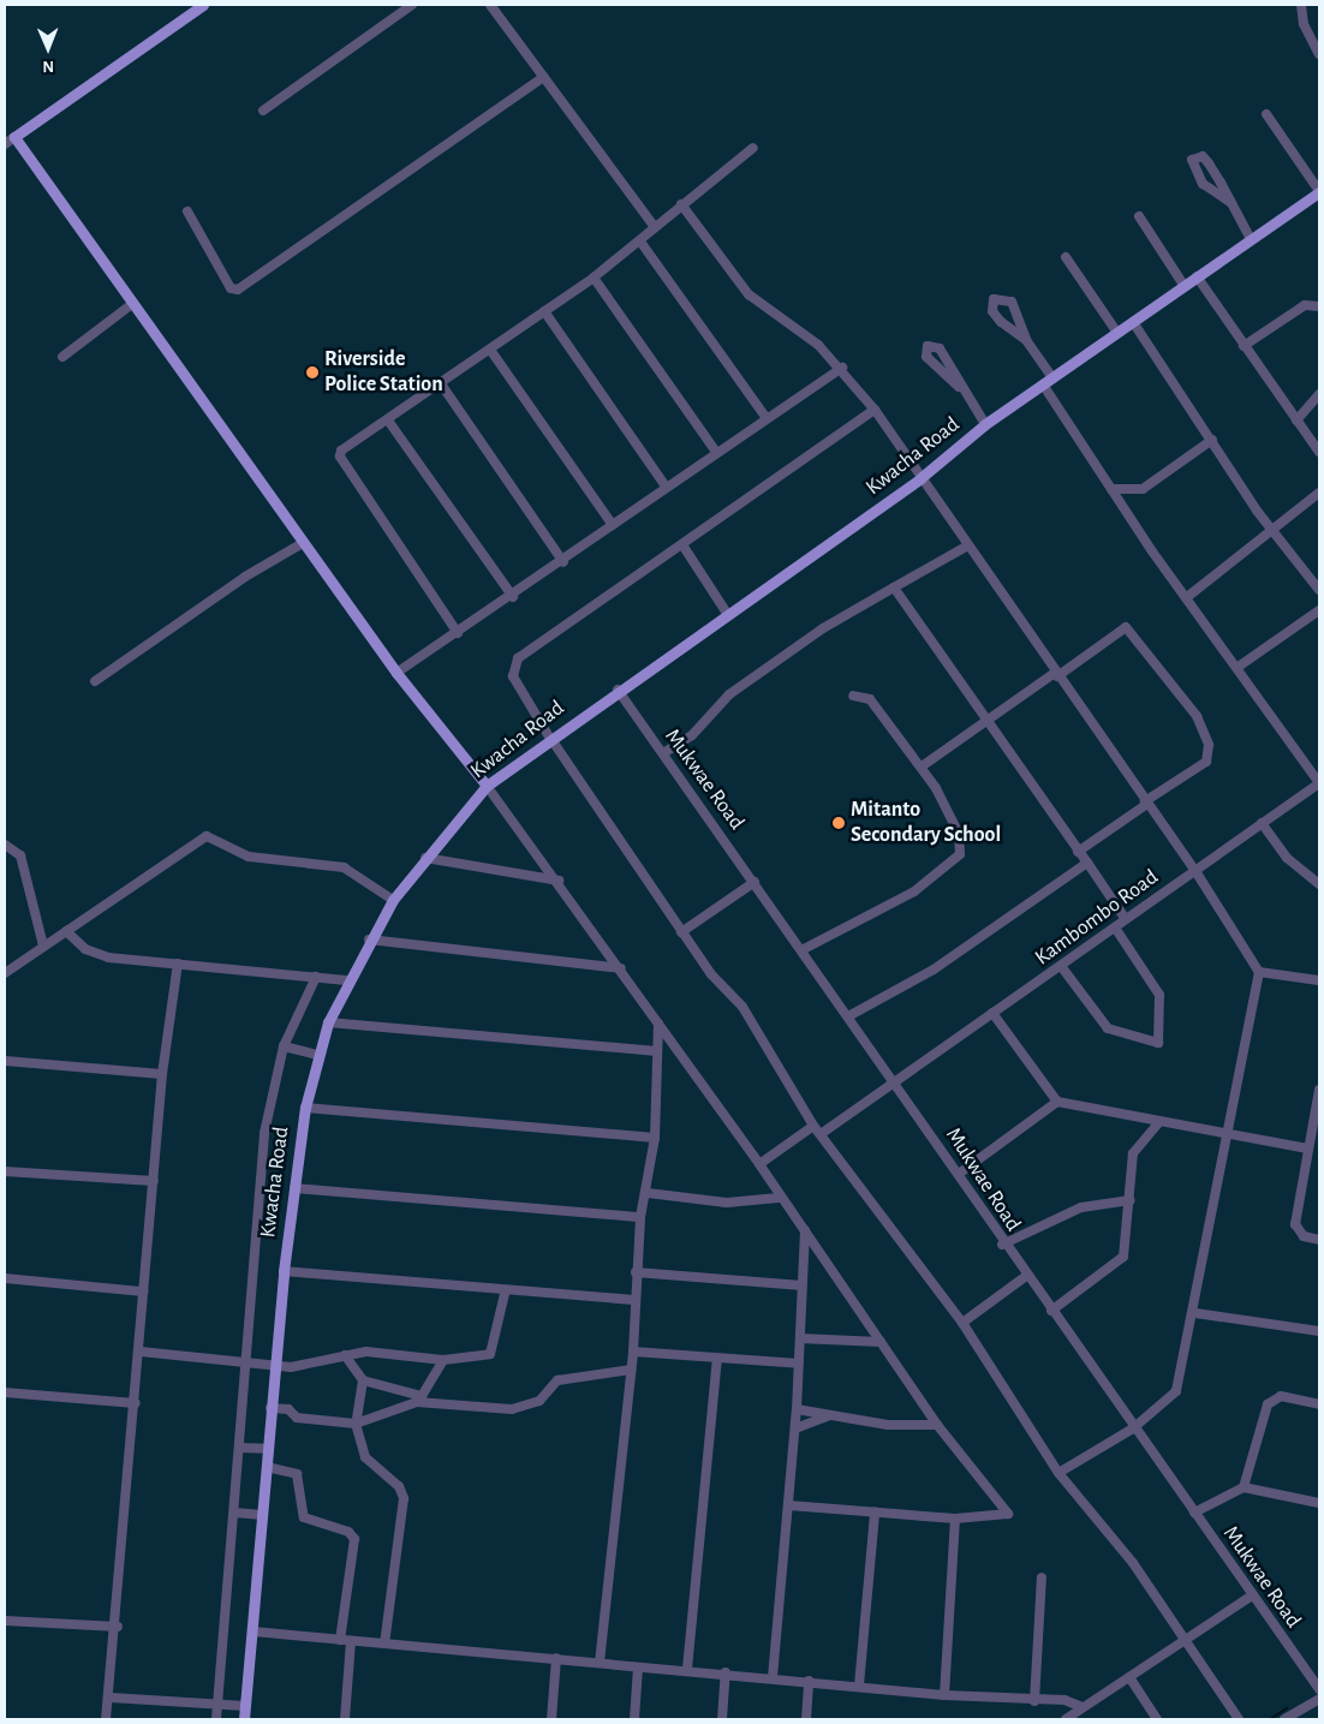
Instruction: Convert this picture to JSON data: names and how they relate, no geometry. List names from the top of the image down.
{
  "streets": {
    "main road": ["Kwacha Road"],
    "street": ["Mukwae Road", "Kambombo Road"]
  },
  "crossings": [
    ["Kwacha Road", "Mukwae Road"],
    ["Mukwae Road", "Kambombo Road"]
  ],
  "places": ["Riverside Police Station", "Mitanto Secondary School"],
  "north": "bottom"
}
